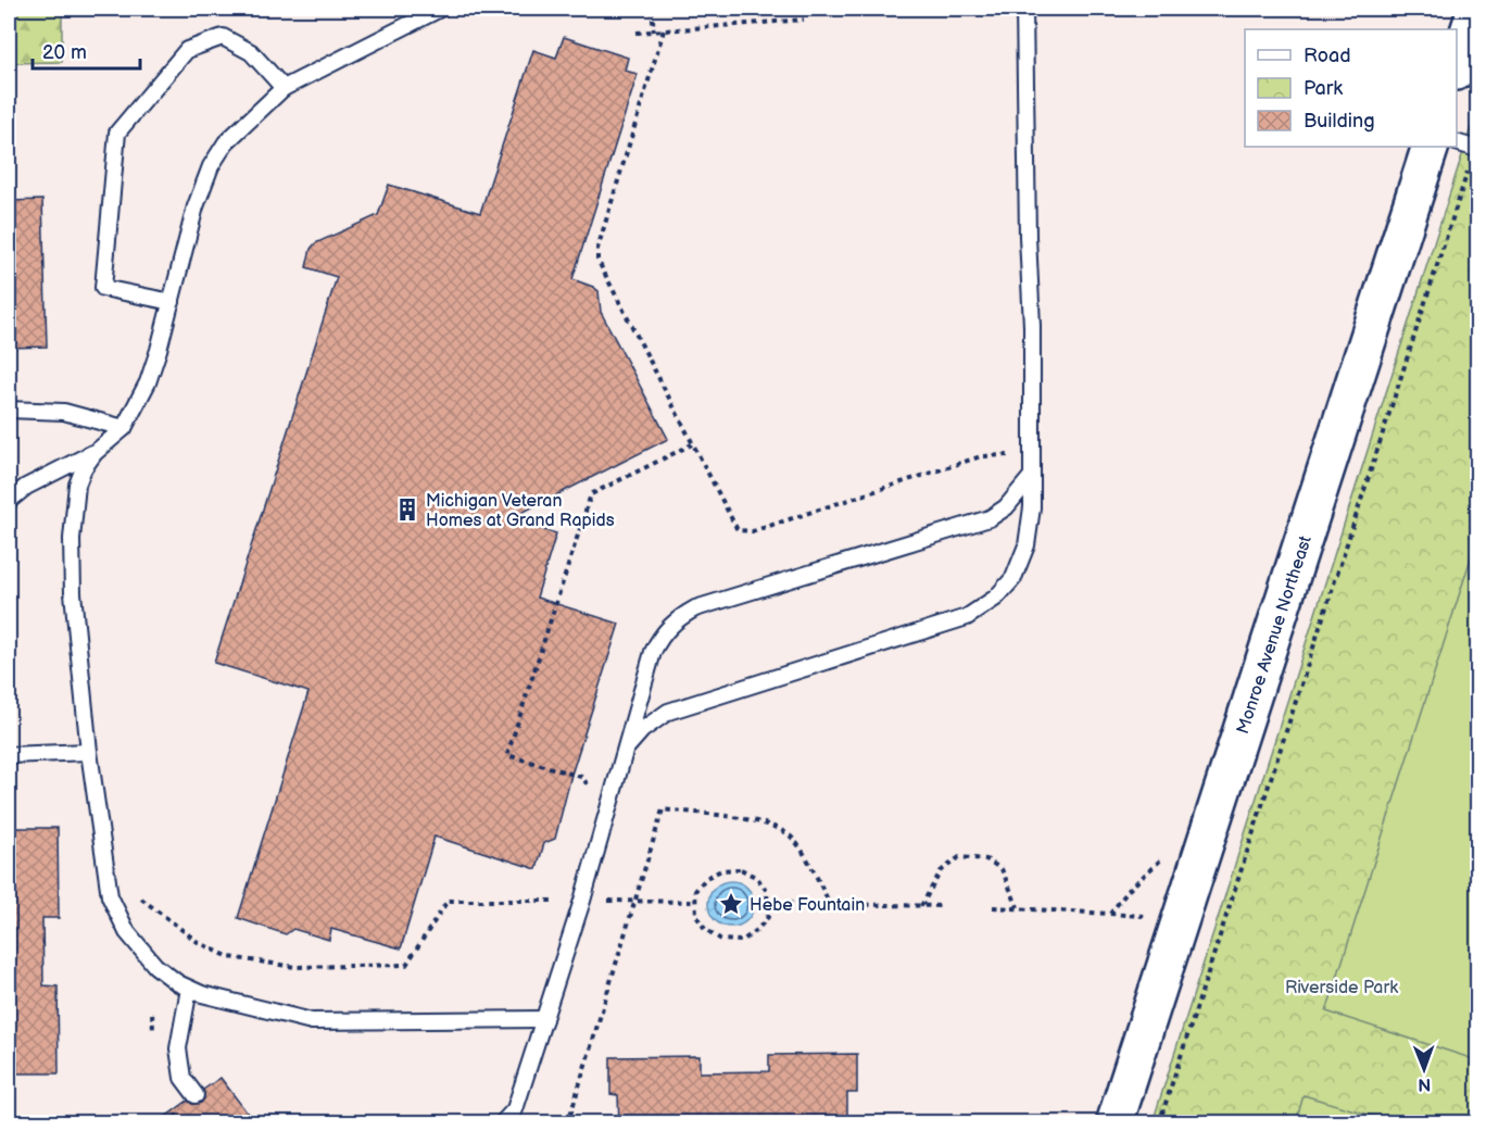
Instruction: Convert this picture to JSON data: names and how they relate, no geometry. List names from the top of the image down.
{
  "streets": {
    "main road": ["Monroe Avenue Northeast"]
  },
  "parks": ["Riverside Park"],
  "places": {
    "building": ["Michigan Veteran Homes at Grand Rapids"],
    "place": ["Hebe Fountain"]
  },
  "legend": ["Road", "Park", "Building"],
  "scale_bar": "20 m",
  "north": "bottom"
}
